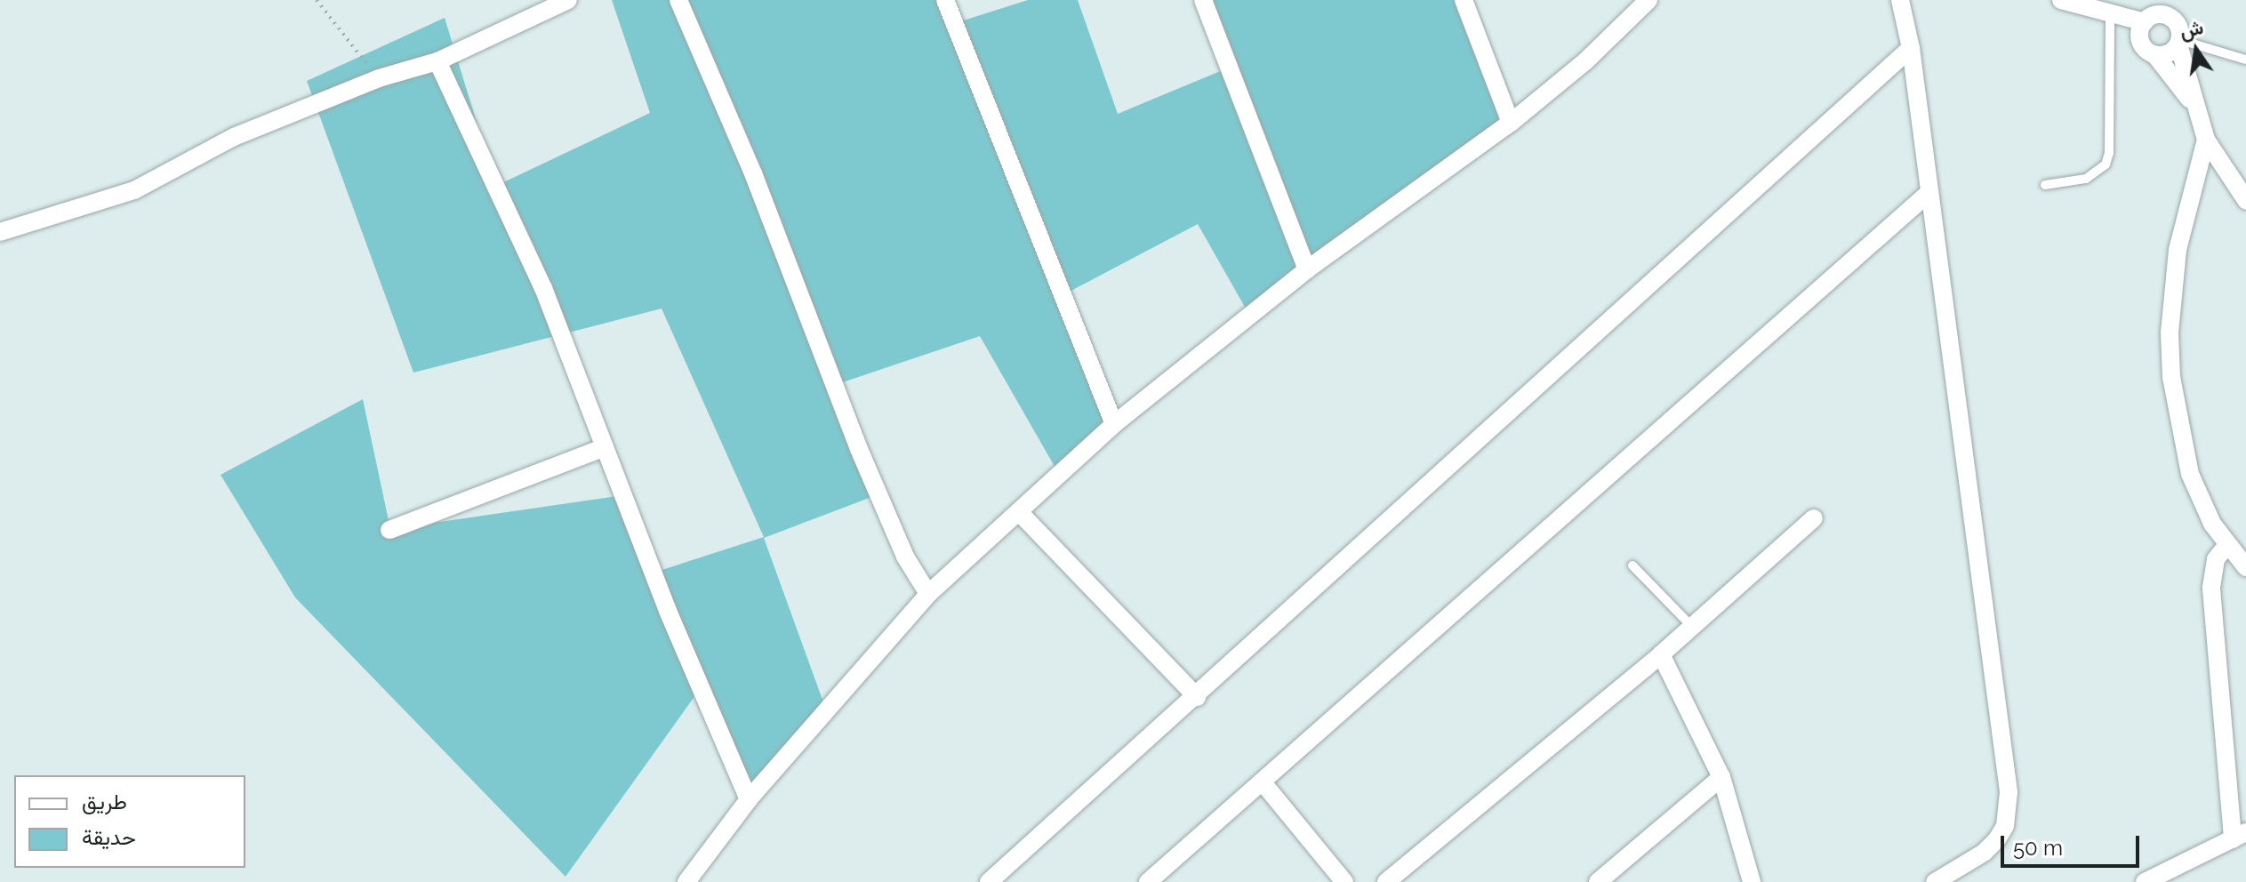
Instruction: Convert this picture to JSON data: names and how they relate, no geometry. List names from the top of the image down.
{
  "legend": ["طريق", "حديقة"],
  "scale_bar": "50 m",
  "north": "top"
}
